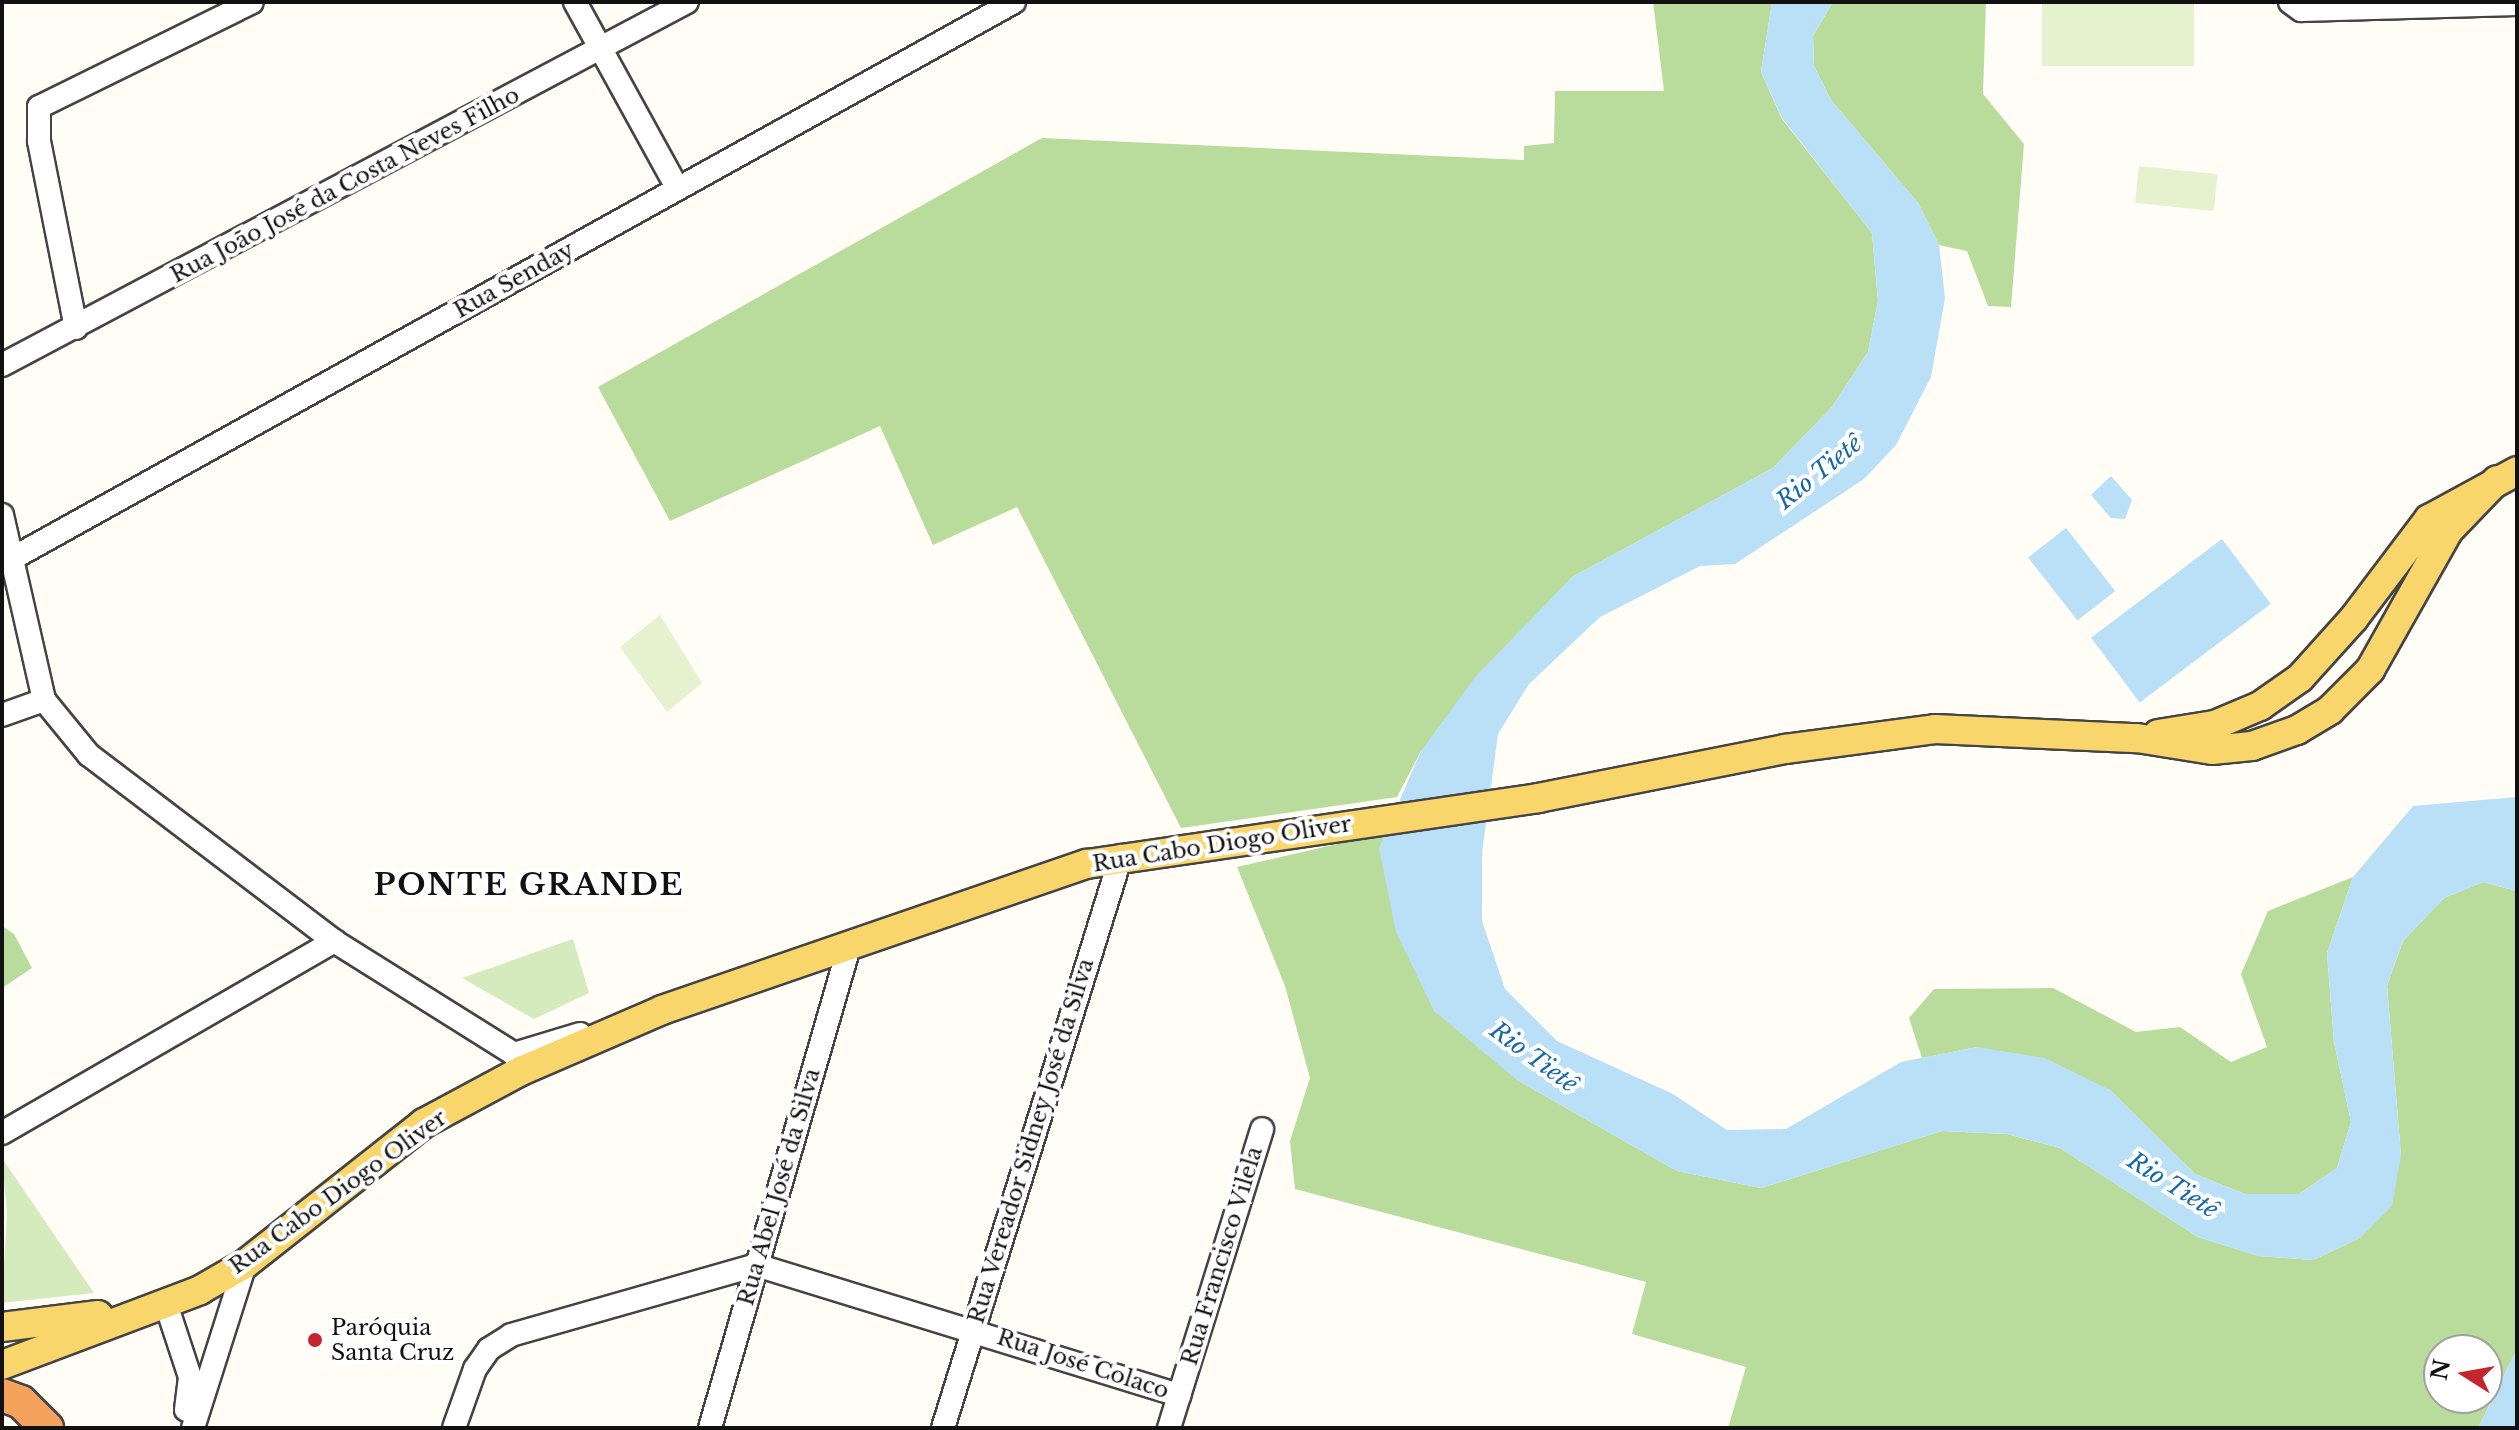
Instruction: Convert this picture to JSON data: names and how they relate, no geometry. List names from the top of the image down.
{
  "streets": {
    "main road": ["Rua Cabo Diogo Oliver"],
    "street": [
      "Rua João José da Costa Neves Filho",
      "Rua Senday",
      "Rua Vereador Sidney José da Silva",
      "Rua Abel José da Silva",
      "Rua Francisco Vilela",
      "Rua José Colaco"
    ]
  },
  "crossings": [
    ["Rua Cabo Diogo Oliver", "Rua Vereador Sidney José da Silva"],
    ["Rua Cabo Diogo Oliver", "Rua Abel José da Silva"],
    ["Rua Vereador Sidney José da Silva", "Rua José Colaco"],
    ["Rua Abel José da Silva", "Rua José Colaco"],
    ["Rua Francisco Vilela", "Rua José Colaco"]
  ],
  "districts": ["PONTE GRANDE"],
  "water": ["Rio Tietê"],
  "places": ["Paróquia Santa Cruz"],
  "north": "left"
}
